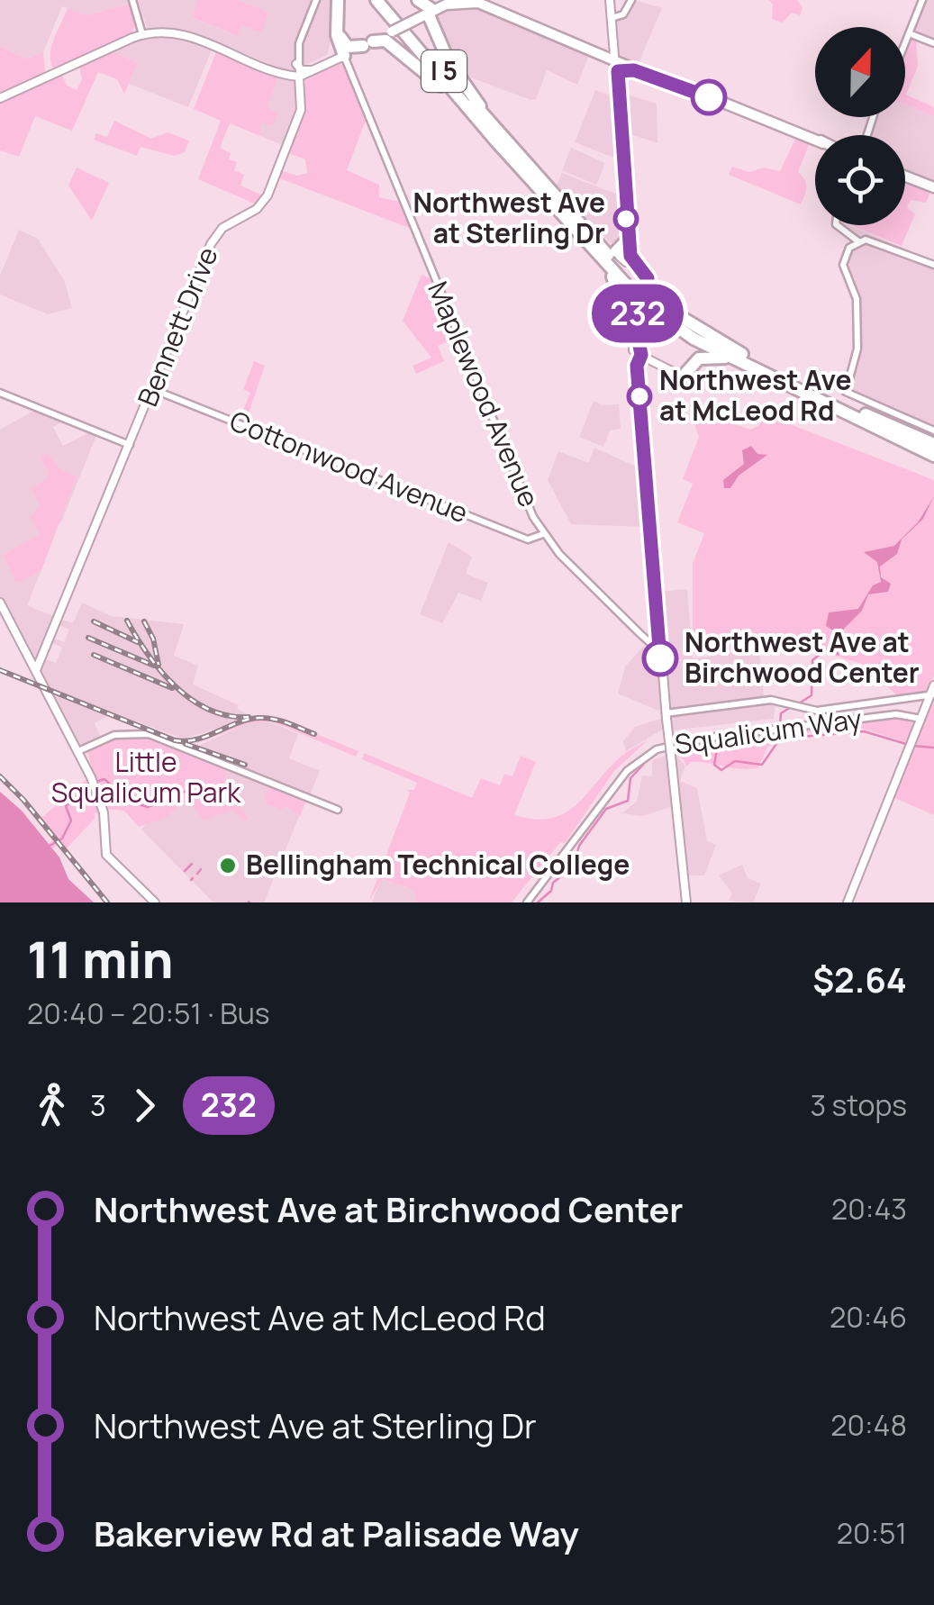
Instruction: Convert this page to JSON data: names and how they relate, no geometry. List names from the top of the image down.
{
  "streets": {
    "highway": ["I 5"],
    "main road": ["Bennett Drive"],
    "street": ["Maplewood Avenue", "Cottonwood Avenue", "Squalicum Way"]
  },
  "crossings": [
    ["Bennett Drive", "Cottonwood Avenue"],
    ["Maplewood Avenue", "Cottonwood Avenue"]
  ],
  "parks": ["Little Squalicum Park"],
  "places": [
    "Northwest Ave at Sterling Dr",
    "Northwest Ave at McLeod Rd",
    "Northwest Ave at Birchwood Center",
    "Bellingham Technical College"
  ],
  "lines": ["bus line 232"],
  "north": "top",
  "page": {
    "on_map": "232",
    "heading": ["11 min", "20:40 – 20:51 · Bus", "$2.64"],
    "legs": ["3", "232", "3 stops"],
    "list": [
      {
        "name": "Northwest Ave at Birchwood Center",
        "value": "20:43"
      },
      {
        "name": "Northwest Ave at McLeod Rd",
        "value": "20:46"
      },
      {
        "name": "Northwest Ave at Sterling Dr",
        "value": "20:48"
      },
      {
        "name": "Bakerview Rd at Palisade Way",
        "value": "20:51"
      }
    ]
  }
}
